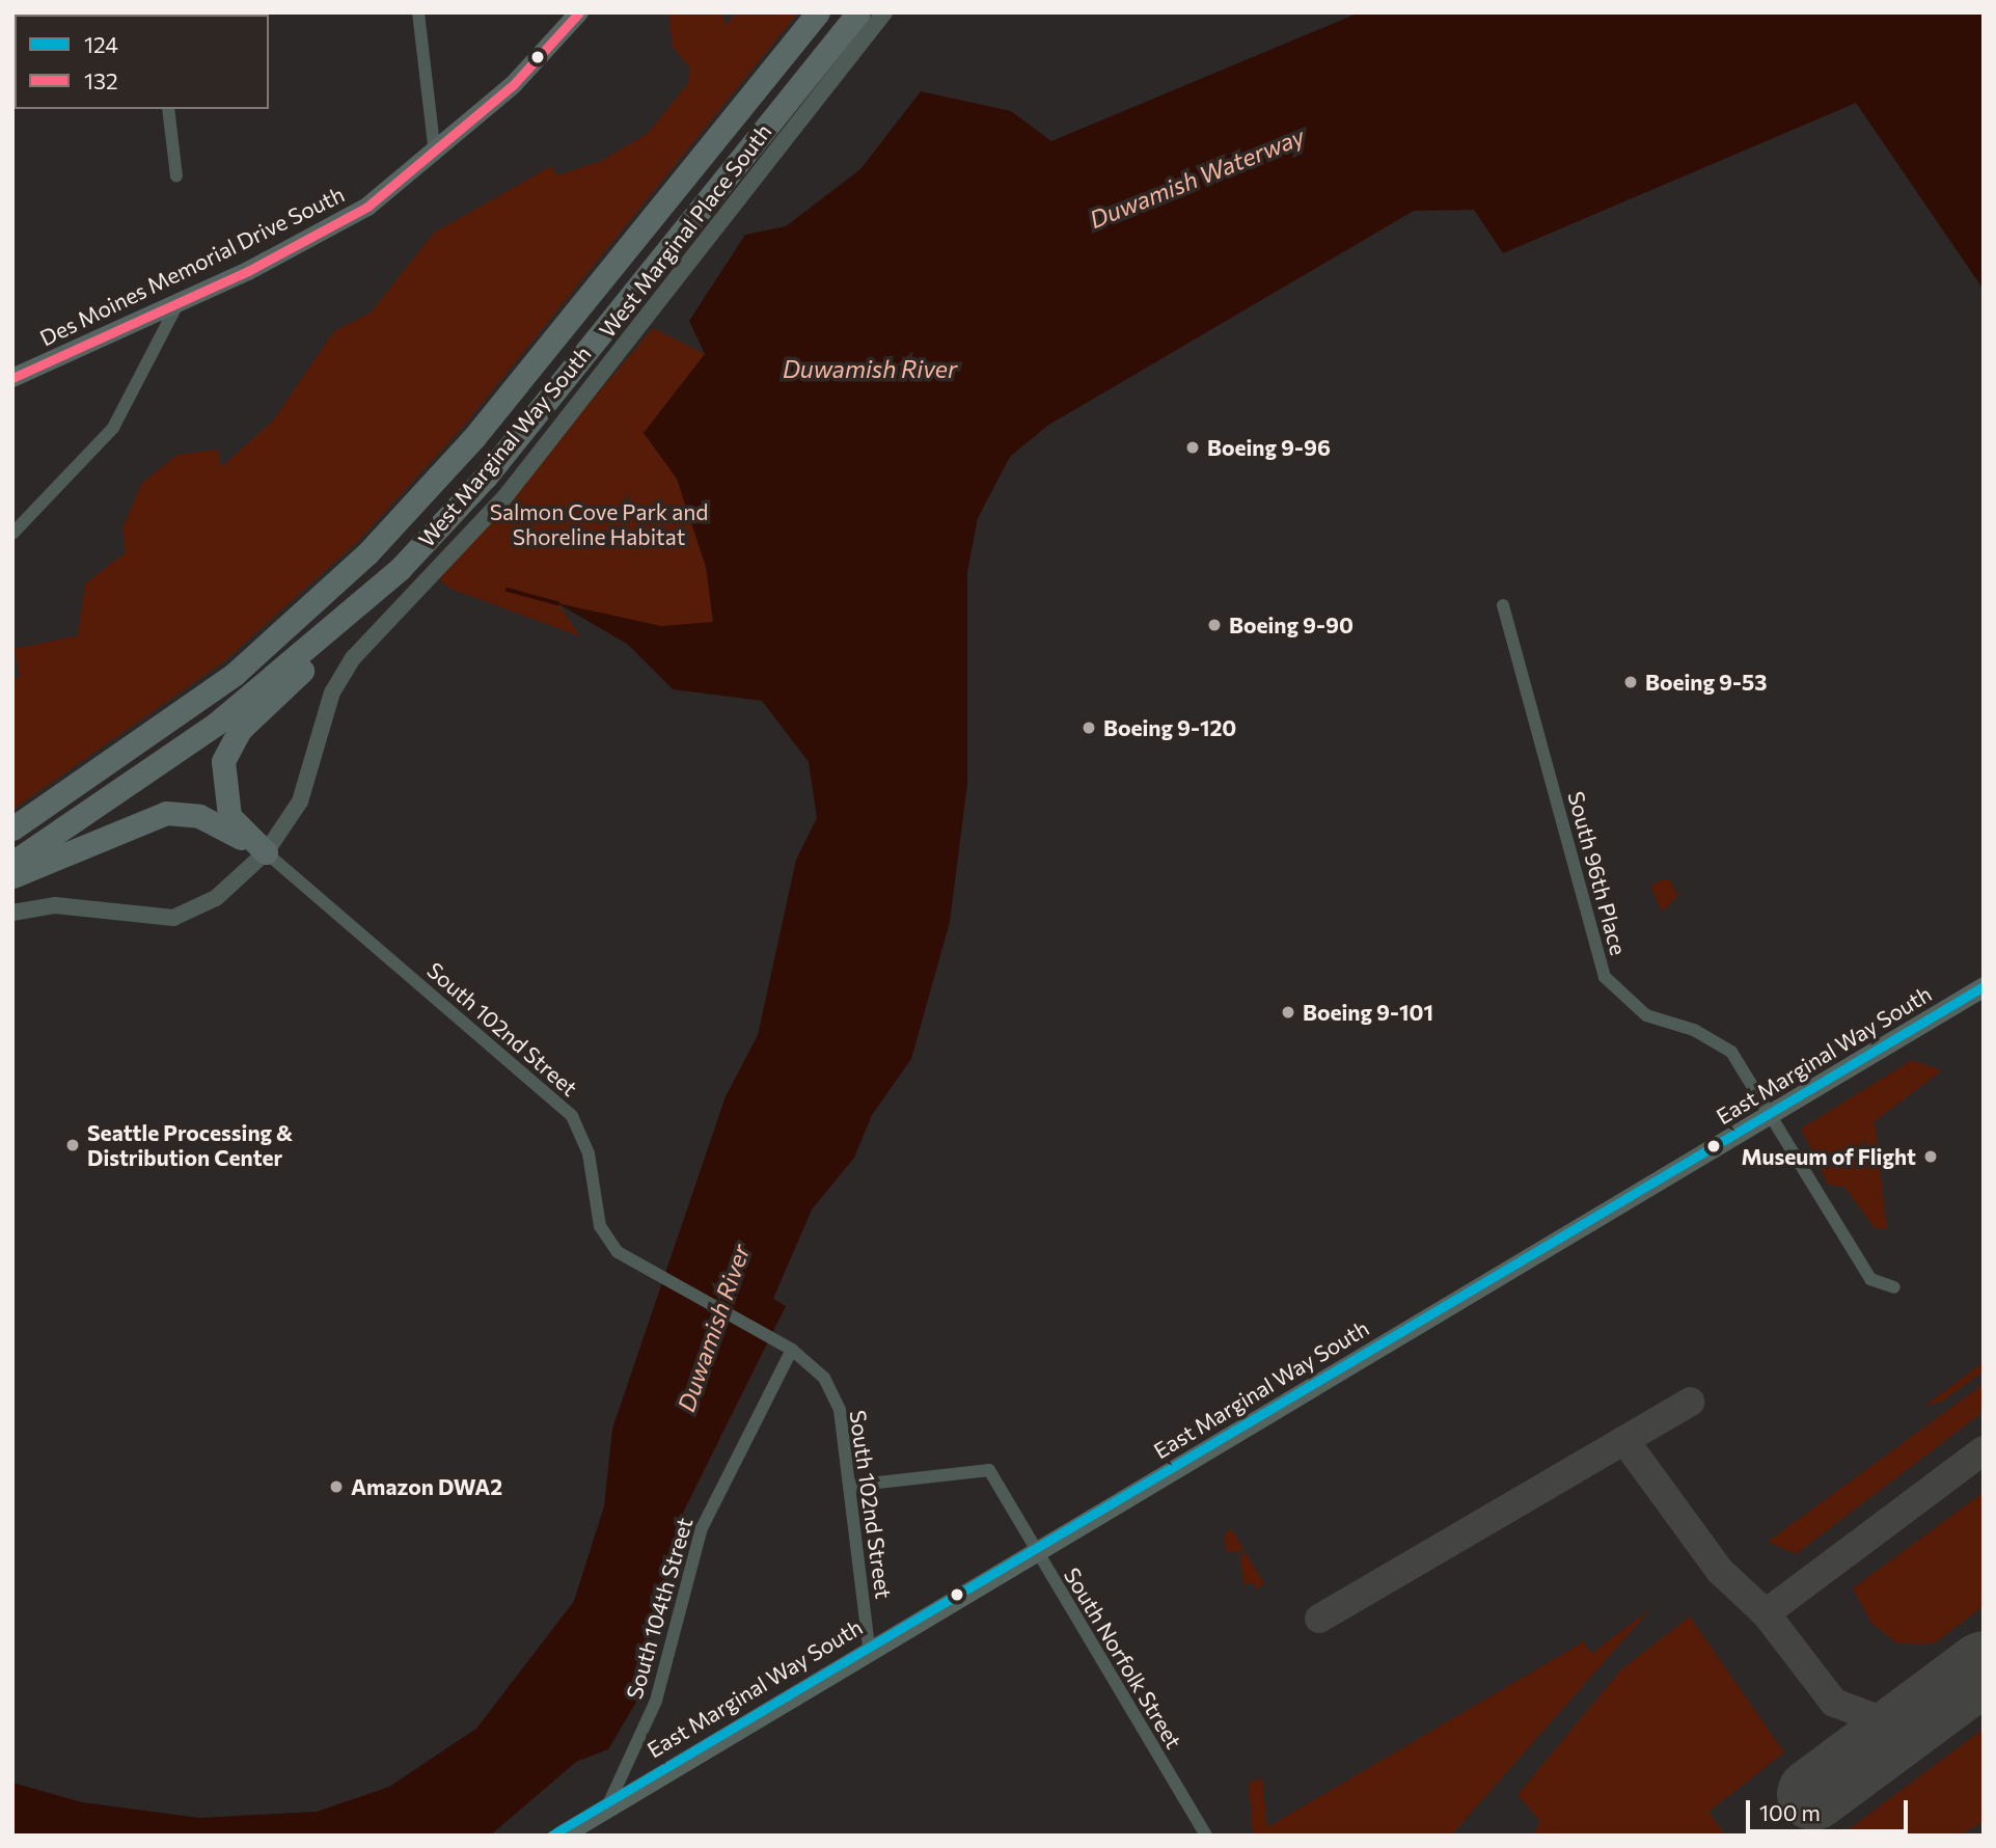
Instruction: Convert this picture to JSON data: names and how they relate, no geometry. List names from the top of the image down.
{
  "streets": {
    "highway": ["West Marginal Way South"],
    "main road": ["Des Moines Memorial Drive South", "East Marginal Way South"],
    "street": [
      "West Marginal Place South",
      "South 96th Place",
      "South 102nd Street",
      "South 104th Street",
      "South Norfolk Street"
    ]
  },
  "crossings": [
    ["West Marginal Place South", "South 102nd Street"],
    ["South 96th Place", "East Marginal Way South"],
    ["South 102nd Street", "East Marginal Way South"],
    ["South 102nd Street", "South 104th Street"],
    ["South 102nd Street", "South Norfolk Street"],
    ["East Marginal Way South", "South 104th Street"],
    ["East Marginal Way South", "South Norfolk Street"]
  ],
  "water": ["Duwamish Waterway", "Duwamish River"],
  "parks": ["Salmon Cove Park and Shoreline Habitat"],
  "places": [
    "Boeing 9-96",
    "Boeing 9-90",
    "Boeing 9-53",
    "Boeing 9-120",
    "Boeing 9-101",
    "Seattle Processing & Distribution Center",
    "Museum of Flight",
    "Amazon DWA2"
  ],
  "lines": ["transit line 132", "transit line 124"],
  "legend": ["124", "132"],
  "scale_bar": "100 m"
}
